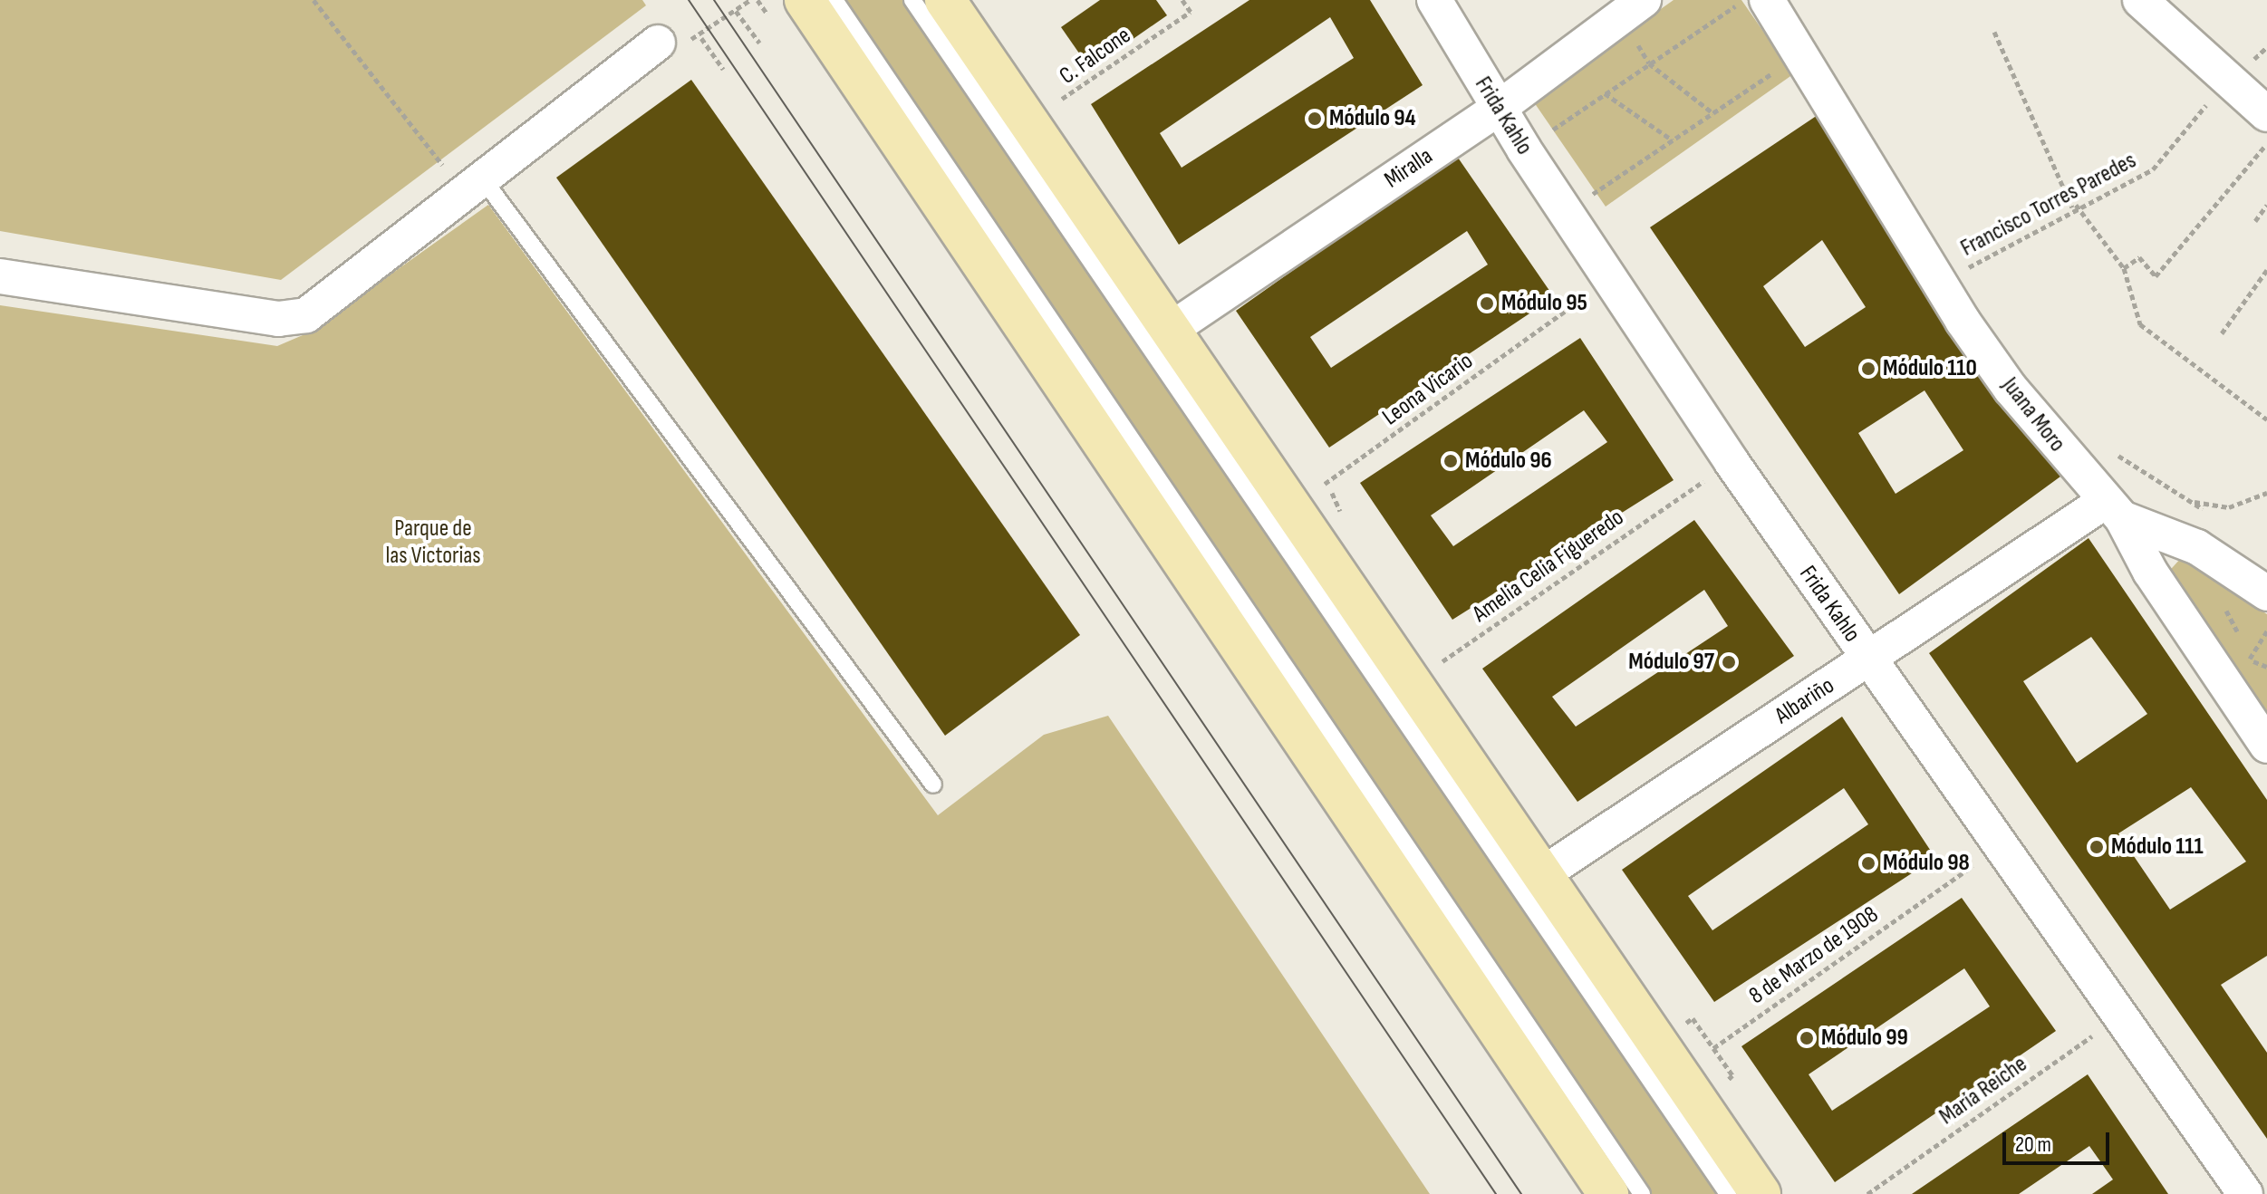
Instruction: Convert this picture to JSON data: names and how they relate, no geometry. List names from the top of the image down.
{
  "streets": {
    "street": [
      "Frida Kahlo",
      "Miralla",
      "Juana Moro",
      "Albariño"
    ],
    "path": [
      "C. Falcone",
      "Francisco Torres Paredes",
      "Leona Vicario",
      "Amelia Celia Figueredo",
      "8 de Marzo de 1908",
      "María Reiche"
    ]
  },
  "crossings": [
    ["Frida Kahlo", "Miralla"],
    ["Frida Kahlo", "Leona Vicario"],
    ["Frida Kahlo", "Amelia Celia Figueredo"],
    ["Frida Kahlo", "Albariño"],
    ["Frida Kahlo", "8 de Marzo de 1908"],
    ["Frida Kahlo", "María Reiche"],
    ["Francisco Torres Paredes", "Juana Moro"],
    ["Juana Moro", "Albariño"]
  ],
  "parks": ["Parque de las Victorias"],
  "places": [
    "Módulo 94",
    "Módulo 95",
    "Módulo 110",
    "Módulo 96",
    "Módulo 97",
    "Módulo 111",
    "Módulo 98",
    "Módulo 99"
  ],
  "scale_bar": "20 m"
}
